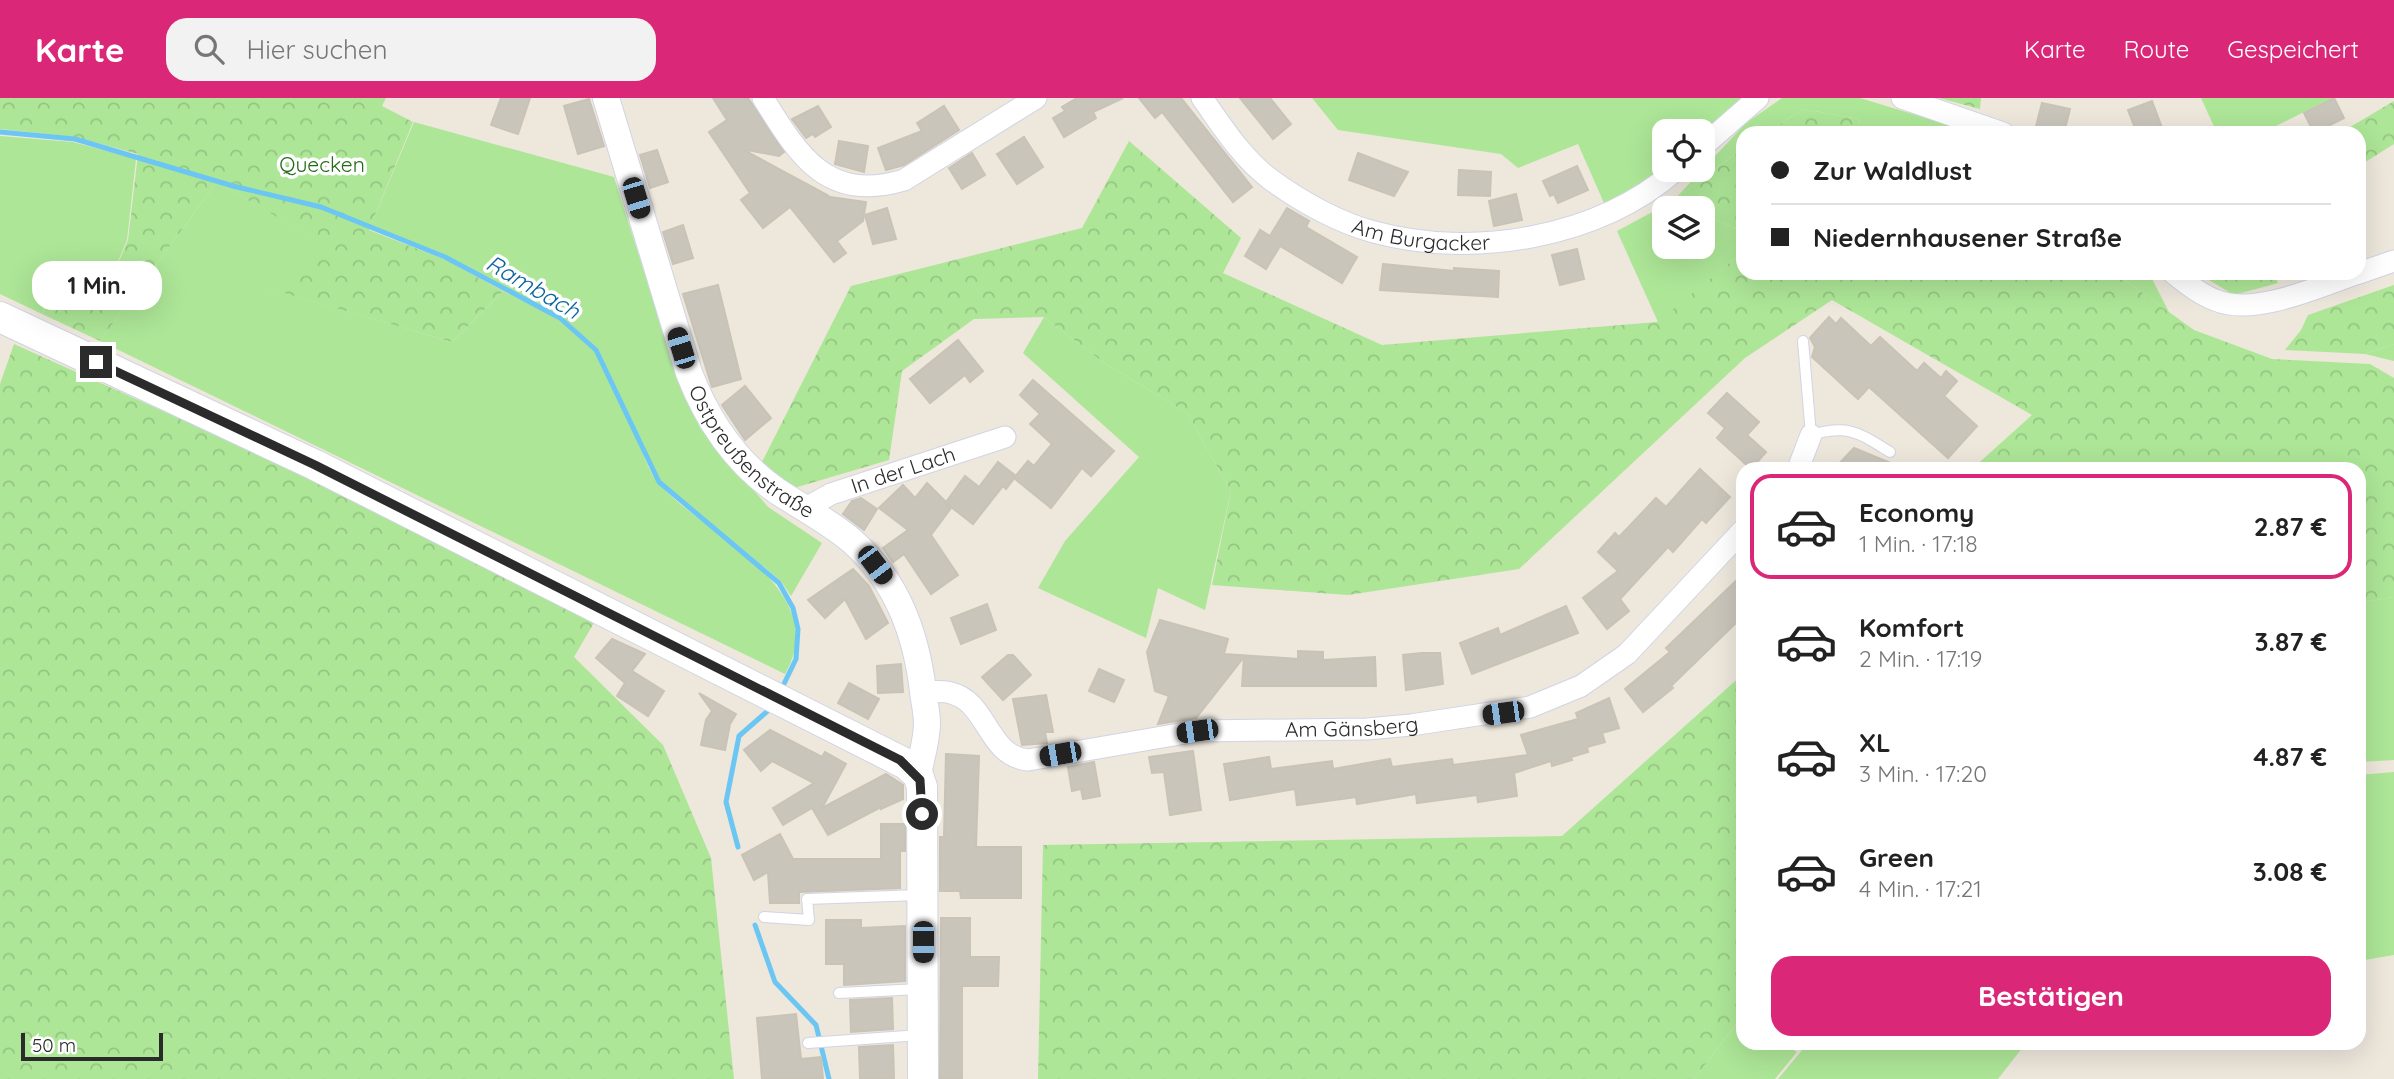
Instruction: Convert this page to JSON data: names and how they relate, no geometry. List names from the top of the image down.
{
  "streets": {
    "main road": ["Ostpreußenstraße"],
    "street": ["Am Burgacker", "In der Lach", "Am Gänsberg"]
  },
  "crossings": [
    ["Ostpreußenstraße", "In der Lach"],
    ["Ostpreußenstraße", "Am Gänsberg"]
  ],
  "water": ["Rambach"],
  "parks": ["Quecken"],
  "scale_bar": "50 m",
  "page": {
    "header": "Karte",
    "search": "Hier suchen",
    "nav": ["Karte", "Route", "Gespeichert"],
    "banner": ["Zur Waldlust", "Niedernhausener Straße"],
    "bubble": "1 Min.",
    "list": [
      {
        "name": "Economy",
        "note": "1 Min. · 17:18",
        "value": "2.87 €"
      },
      {
        "name": "Komfort",
        "note": "2 Min. · 17:19",
        "value": "3.87 €"
      },
      {
        "name": "XL",
        "note": "3 Min. · 17:20",
        "value": "4.87 €"
      },
      {
        "name": "Green",
        "note": "4 Min. · 17:21",
        "value": "3.08 €"
      }
    ],
    "buttons": "Bestätigen",
    "scale": "50 m"
  }
}
